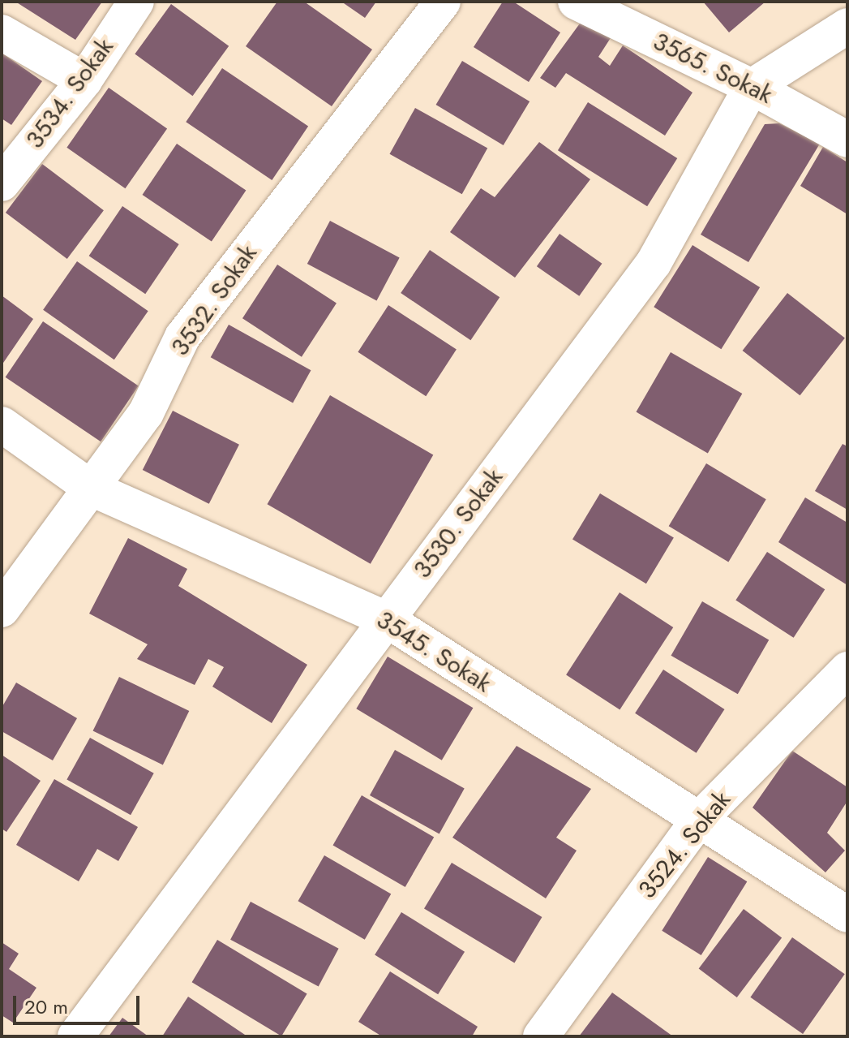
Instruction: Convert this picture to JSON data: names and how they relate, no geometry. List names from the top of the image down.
{
  "streets": {
    "street": [
      "3565. Sokak",
      "3534. Sokak",
      "3532. Sokak",
      "3530. Sokak",
      "3545. Sokak",
      "3524. Sokak"
    ]
  },
  "crossings": [
    ["3565. Sokak", "3530. Sokak"],
    ["3532. Sokak", "3545. Sokak"],
    ["3530. Sokak", "3545. Sokak"],
    ["3545. Sokak", "3524. Sokak"]
  ],
  "scale_bar": "20 m"
}
